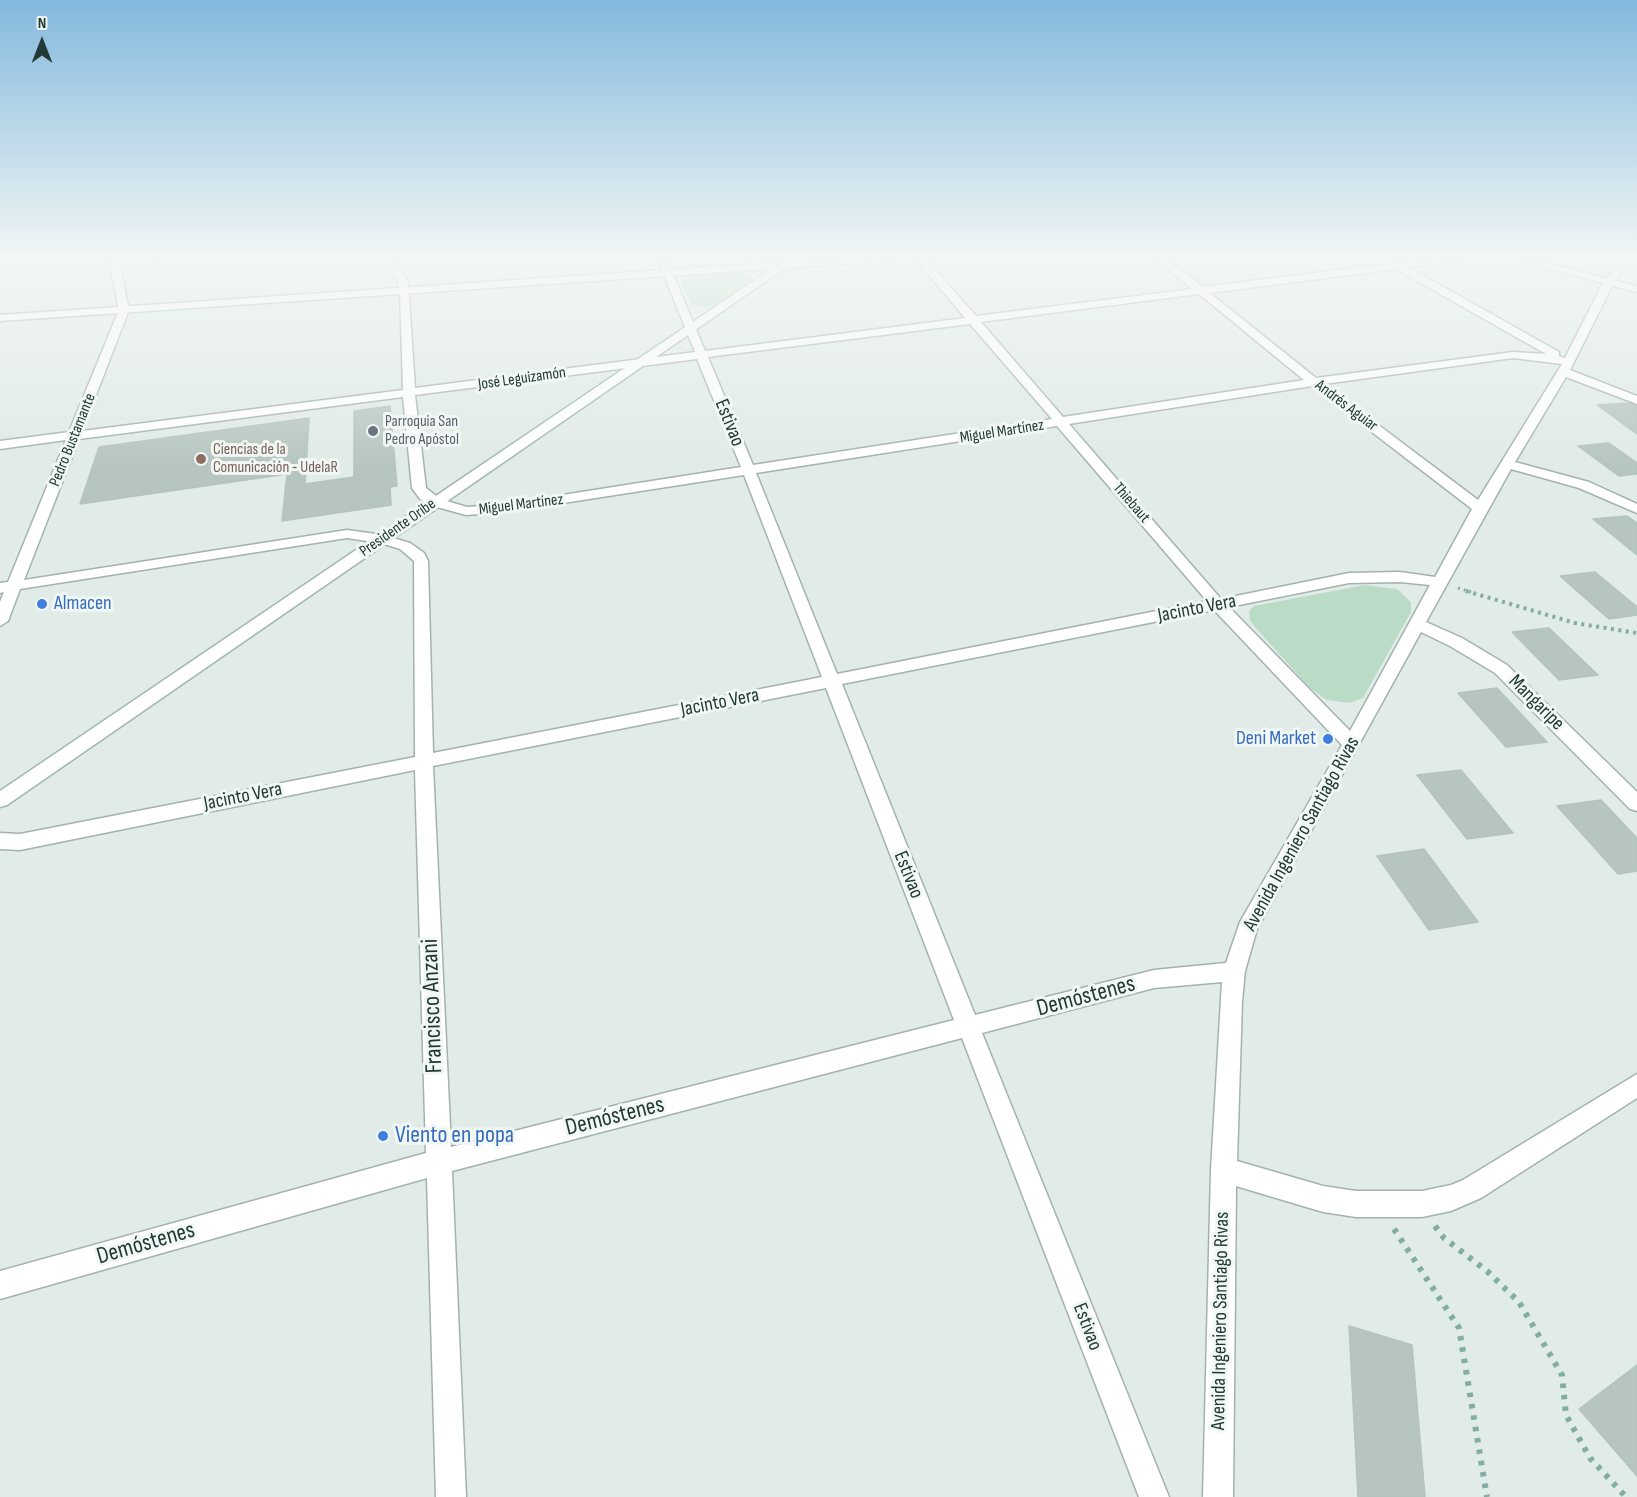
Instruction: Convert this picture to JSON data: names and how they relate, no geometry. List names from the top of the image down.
{
  "streets": {
    "street": [
      "José Leguizamón",
      "Andrés Aguiar",
      "Estivao",
      "Miguel Martínez",
      "Pedro Bustamante",
      "Thiebaut",
      "Presidente Oribe",
      "Jacinto Vera",
      "Mangaripe",
      "Avenida Ingeniero Santiago Rivas",
      "Demóstenes",
      "Francisco Anzani"
    ]
  },
  "crossings": [
    ["José Leguizamón", "Estivao"],
    ["José Leguizamón", "Pedro Bustamante"],
    ["José Leguizamón", "Presidente Oribe"],
    ["Andrés Aguiar", "Miguel Martínez"],
    ["Andrés Aguiar", "Avenida Ingeniero Santiago Rivas"],
    ["Estivao", "Miguel Martínez"],
    ["Estivao", "Presidente Oribe"],
    ["Estivao", "Jacinto Vera"],
    ["Estivao", "Demóstenes"],
    ["Miguel Martínez", "Thiebaut"],
    ["Miguel Martínez", "Presidente Oribe"],
    ["Miguel Martínez", "Avenida Ingeniero Santiago Rivas"],
    ["Thiebaut", "Jacinto Vera"],
    ["Thiebaut", "Avenida Ingeniero Santiago Rivas"],
    ["Presidente Oribe", "Francisco Anzani"],
    ["Jacinto Vera", "Avenida Ingeniero Santiago Rivas"],
    ["Jacinto Vera", "Francisco Anzani"],
    ["Mangaripe", "Avenida Ingeniero Santiago Rivas"],
    ["Avenida Ingeniero Santiago Rivas", "Demóstenes"],
    ["Demóstenes", "Francisco Anzani"]
  ],
  "places": [
    "Parroquia San Pedro Apóstol",
    "Ciencias de la Comunicación - UdelaR",
    "Almacen",
    "Deni Market",
    "Viento en popa"
  ],
  "north": "top"
}
